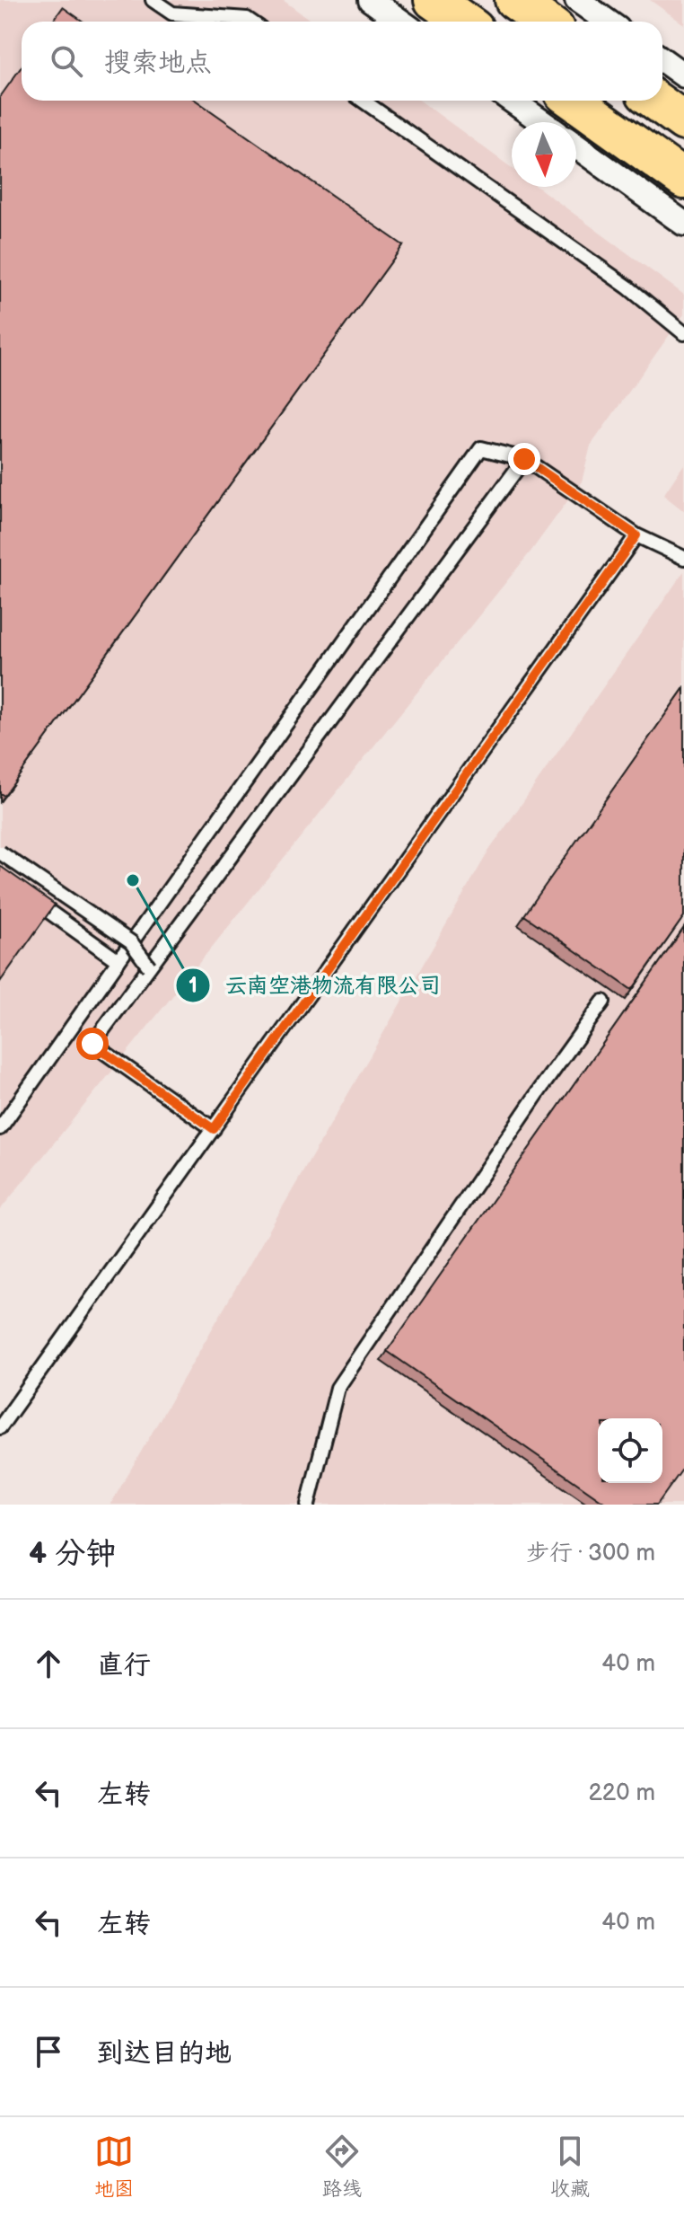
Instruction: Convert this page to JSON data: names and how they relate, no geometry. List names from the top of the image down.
{
  "places": ["云南空港物流有限公司"],
  "north": "bottom",
  "page": {
    "search": "搜索地点",
    "heading": ["4 分钟", "步行 · 300 m"],
    "list": [
      ["直行", "40 m"],
      ["左转", "220 m"],
      ["左转", "40 m"],
      "到达目的地"
    ],
    "nav": ["地图", "路线", "收藏"]
  }
}
